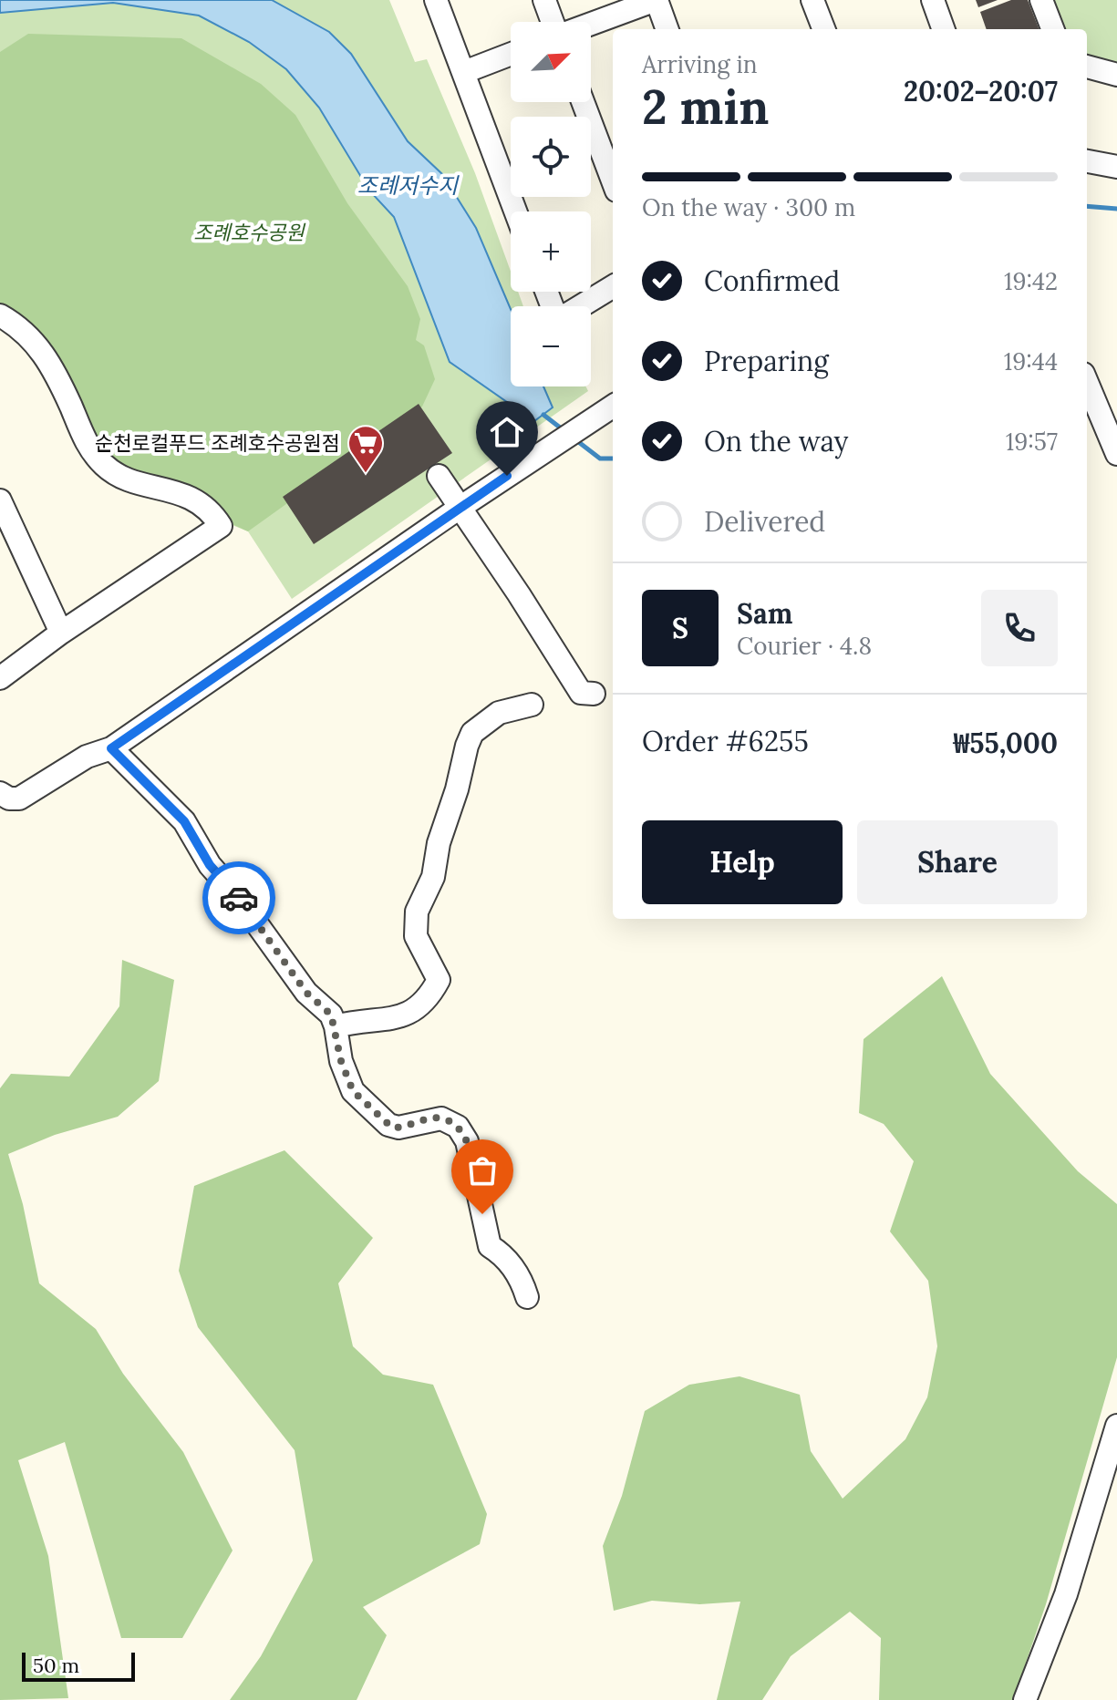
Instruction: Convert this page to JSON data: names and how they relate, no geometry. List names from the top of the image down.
{
  "water": ["조례저수지"],
  "parks": ["조례호수공원"],
  "places": {
    "supermarket": ["순천로컬푸드 조례호수공원점"]
  },
  "scale_bar": "50 m",
  "north": "top right",
  "page": {
    "map_buttons": ["+", "−"],
    "heading": ["2 min", "Arriving in", "20:02–20:07"],
    "panel": [
      "Sam",
      "Courier · 4.8",
      "Order #6255",
      "₩55,000"
    ],
    "bar": "On the way · 300 m",
    "list": [
      ["Confirmed", "19:42"],
      ["Preparing", "19:44"],
      ["On the way", "19:57"],
      "Delivered"
    ],
    "round": "S",
    "buttons": ["Help", "Share"],
    "scale": "50 m"
  }
}
